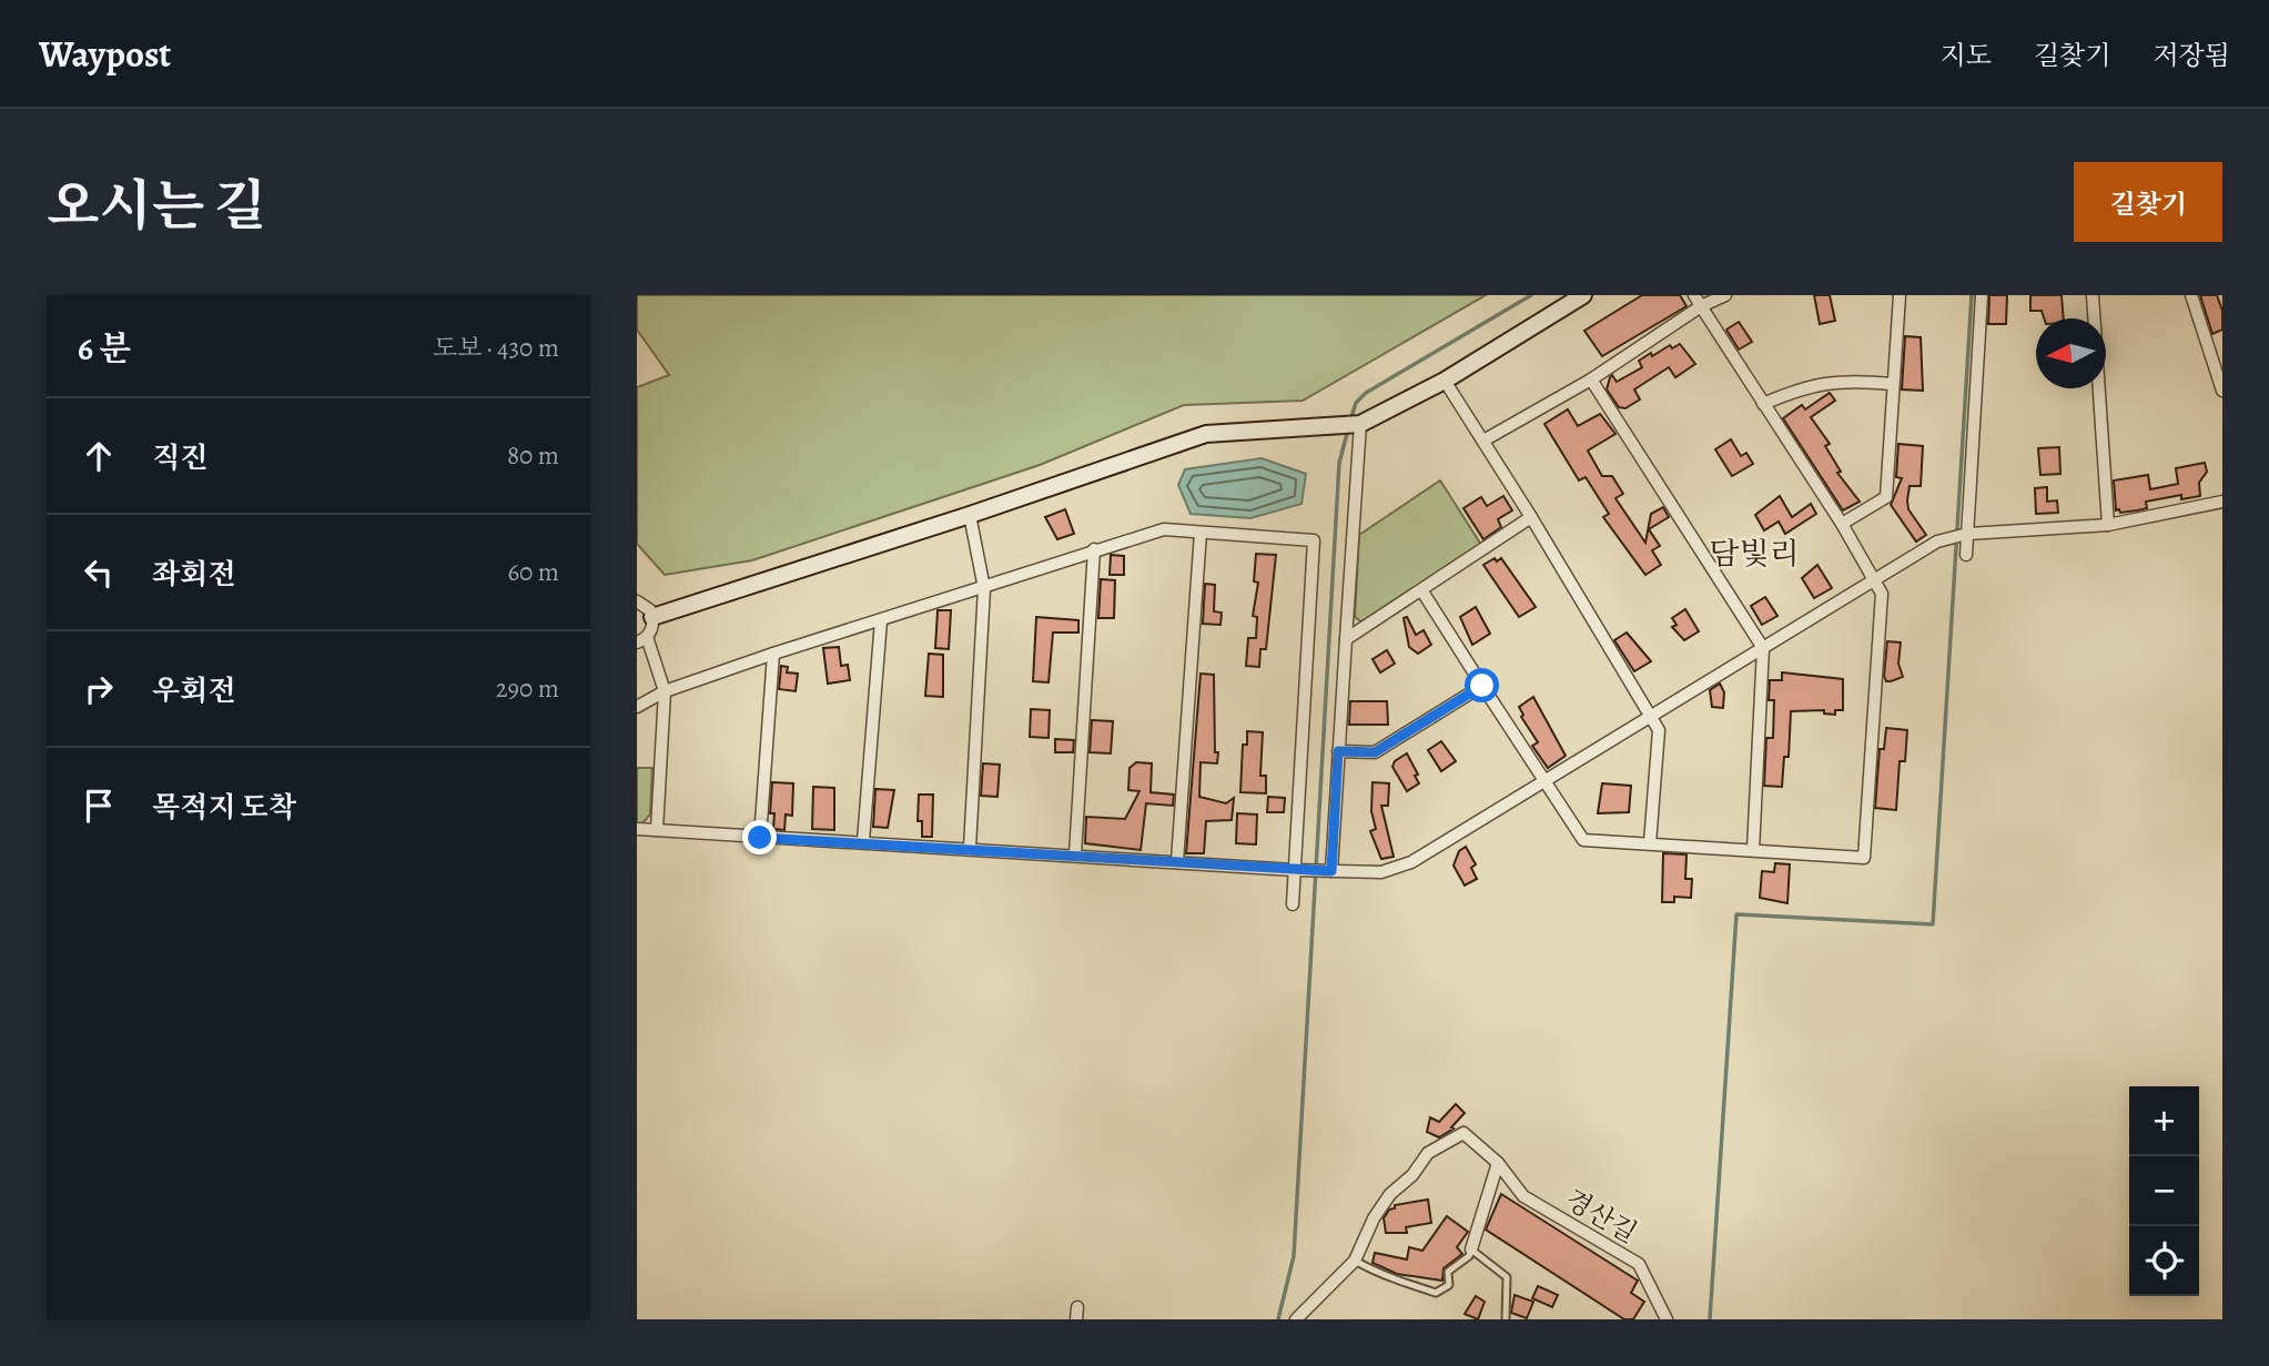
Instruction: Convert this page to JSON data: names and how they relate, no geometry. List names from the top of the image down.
{
  "streets": {
    "street": ["경산길"]
  },
  "districts": ["담빛리"],
  "north": "left",
  "page": {
    "header": "Waypost",
    "nav": ["지도", "길찾기", "저장됨"],
    "title": "오시는 길",
    "buttons": "길찾기",
    "heading": ["6 분", "도보 · 430 m"],
    "list": [
      ["직진", "80 m"],
      ["좌회전", "60 m"],
      ["우회전", "290 m"],
      "목적지 도착"
    ],
    "map_buttons": ["+", "−"]
  }
}
